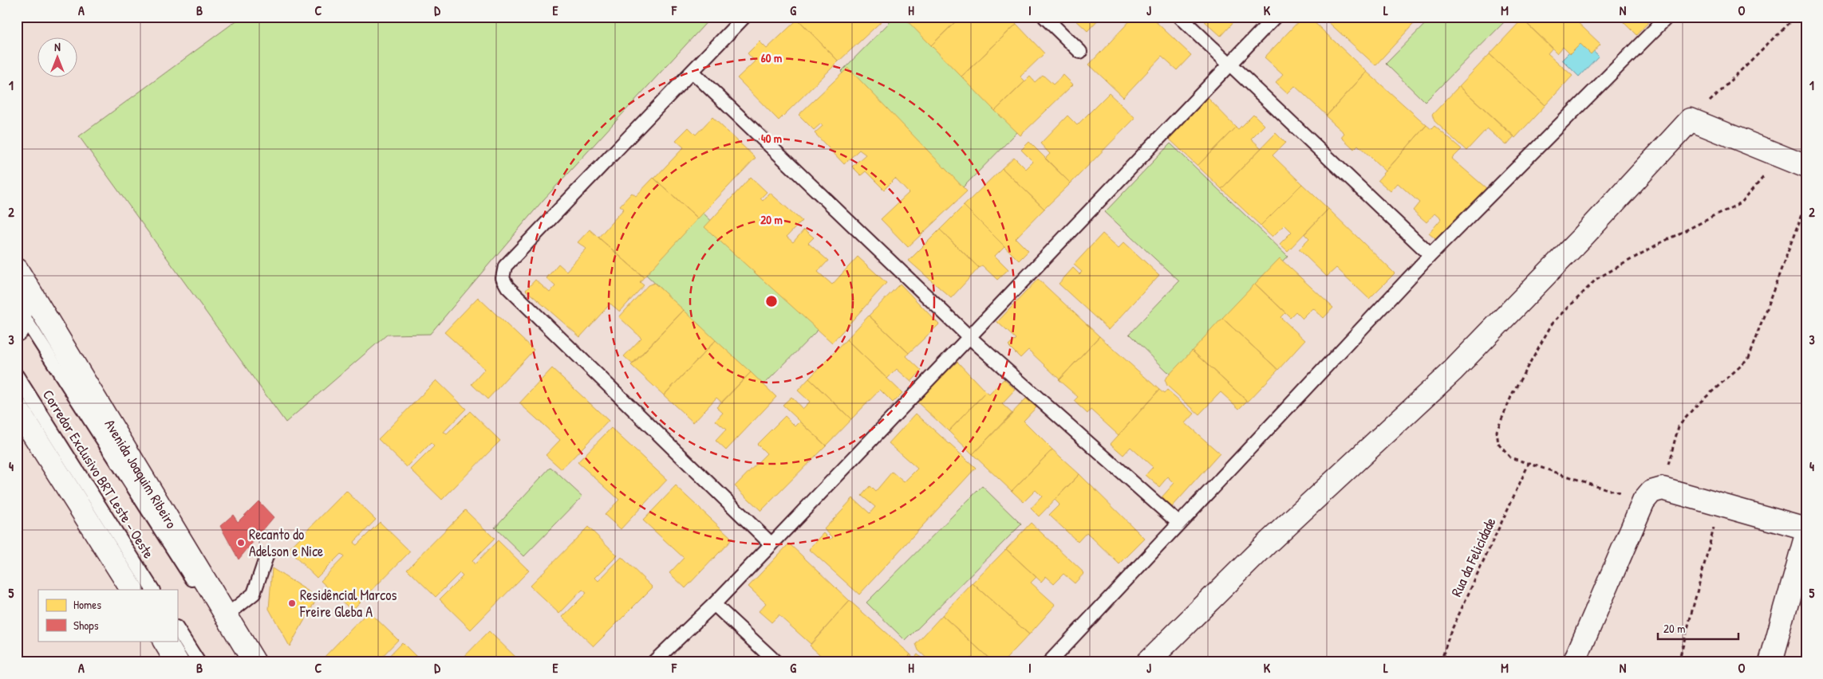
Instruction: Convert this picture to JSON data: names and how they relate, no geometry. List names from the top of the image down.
{
  "streets": {
    "street": ["Avenida Joaquim Ribeiro"],
    "lane": ["Corredor Exclusivo BRT Leste - Oeste"],
    "path": ["Rua da Felicidade"]
  },
  "crossings": [
    ["Corredor Exclusivo BRT Leste - Oeste", "Avenida Joaquim Ribeiro"]
  ],
  "places": ["Recanto do Adelson e Nice", "Residêncial Marcos Freire Gleba A"],
  "legend": ["Homes", "Shops"],
  "scale_bar": "20 m",
  "north": "top",
  "grid": {
    "columns": [
      "A",
      "B",
      "C",
      "D",
      "E",
      "F",
      "G",
      "H",
      "I",
      "J",
      "K",
      "L",
      "M",
      "N",
      "O"
    ],
    "rows": [
      "1",
      "2",
      "3",
      "4",
      "5"
    ]
  },
  "rings": ["60 m", "40 m", "20 m"]
}
